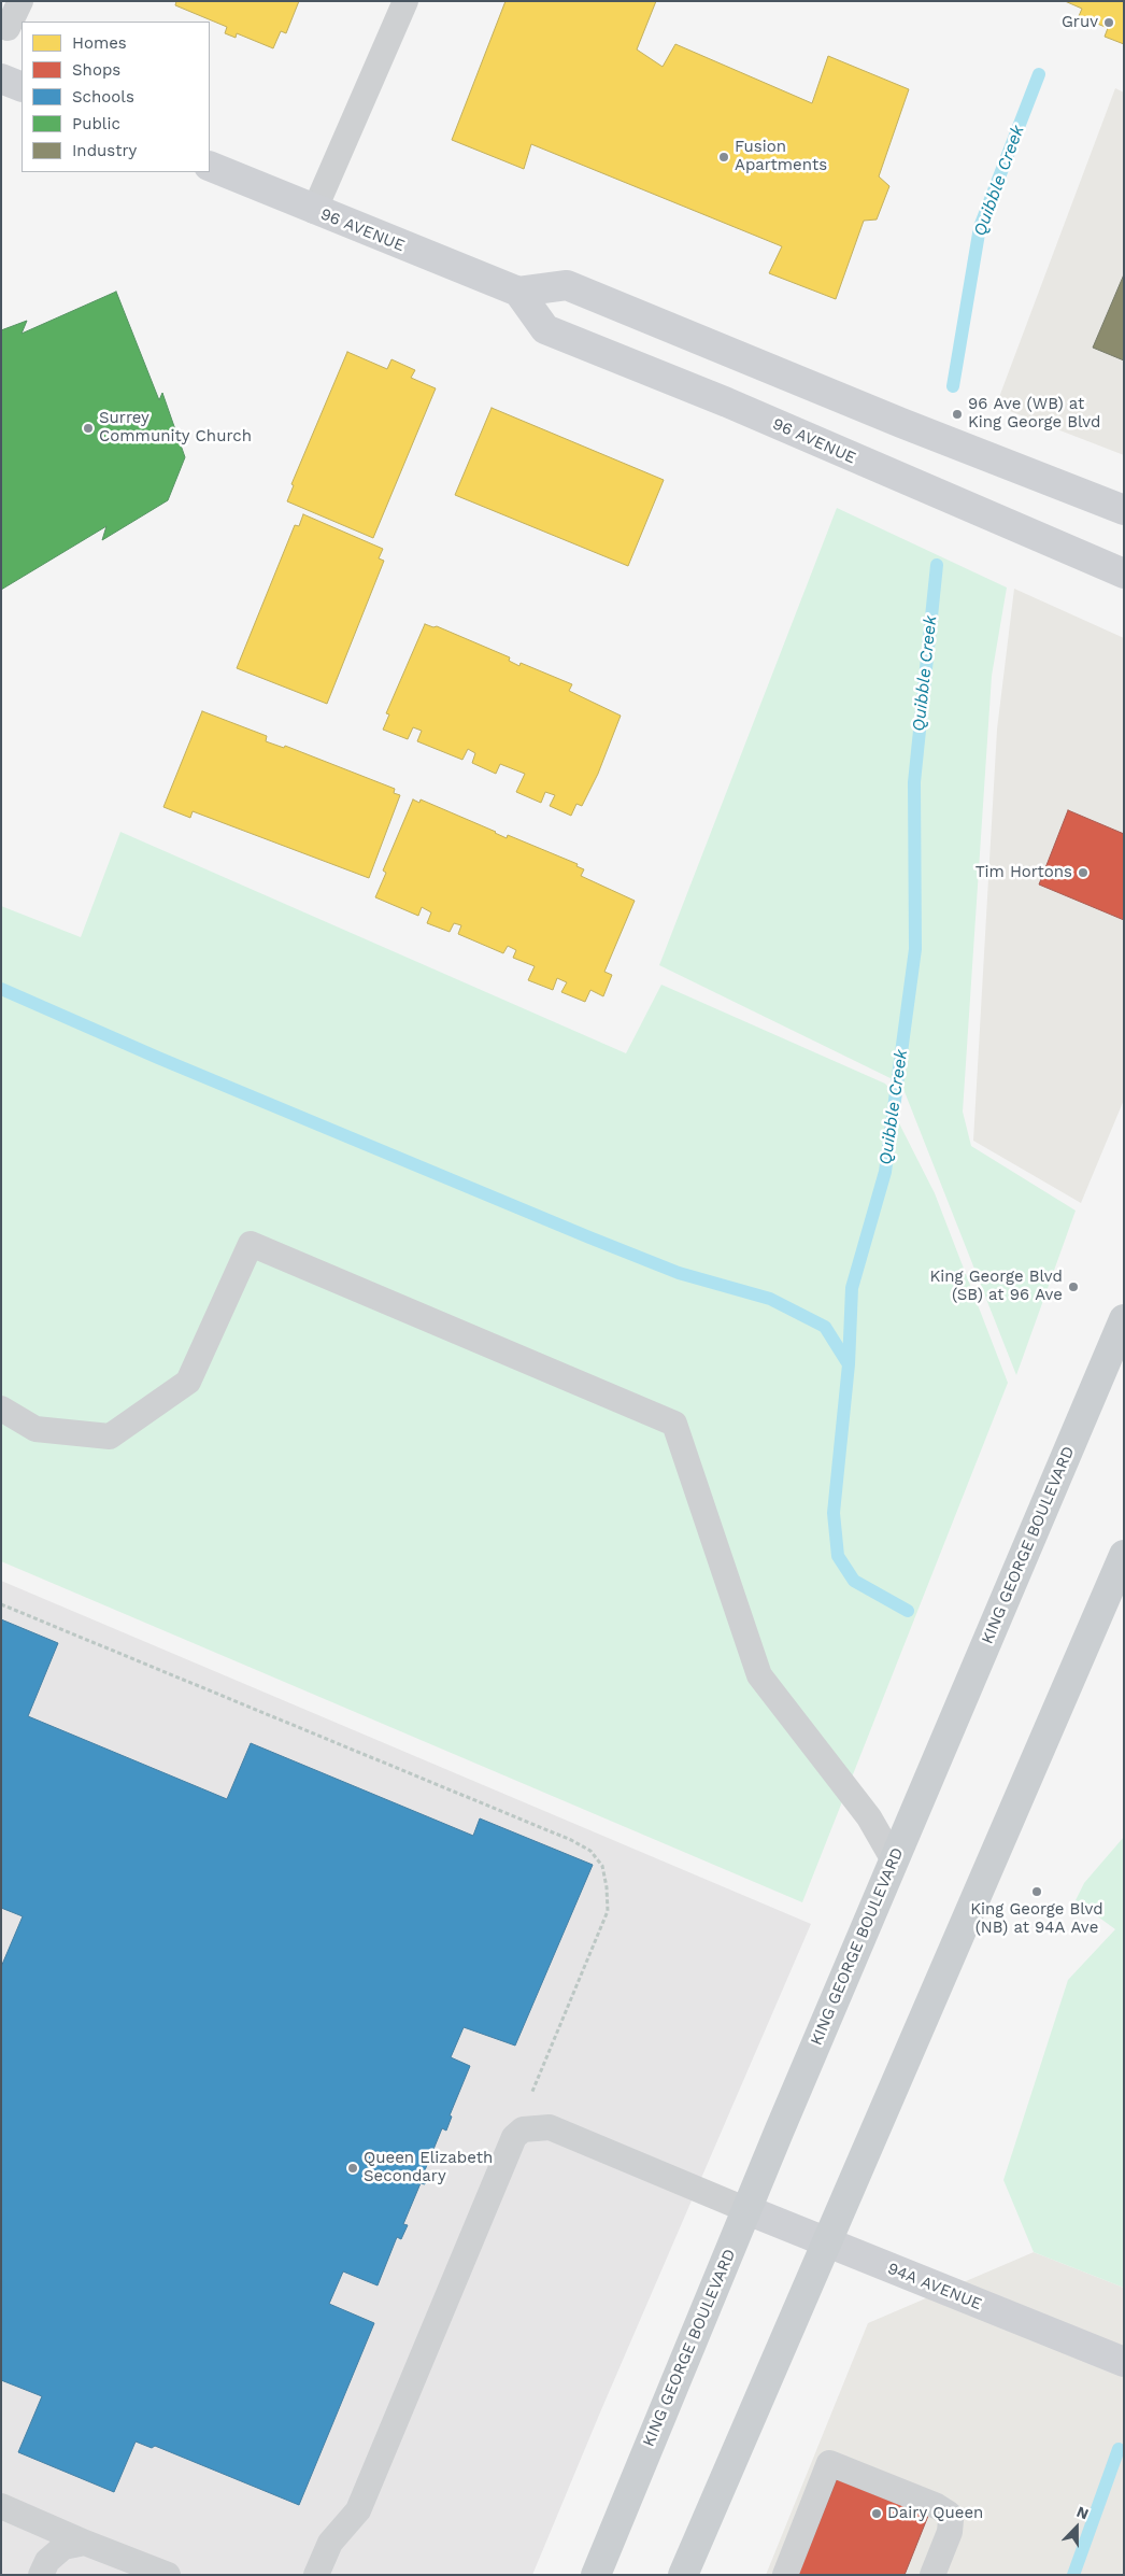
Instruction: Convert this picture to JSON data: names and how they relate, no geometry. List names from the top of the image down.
{
  "streets": {
    "main road": ["96 AVENUE", "KING GEORGE BOULEVARD", "94A AVENUE"]
  },
  "crossings": [
    ["KING GEORGE BOULEVARD", "94A AVENUE"]
  ],
  "water": ["Quibble Creek"],
  "places": [
    "Gruv",
    "Fusion Apartments",
    "96 Ave (WB) at King George Blvd",
    "Surrey Community Church",
    "Tim Hortons",
    "King George Blvd (SB) at 96 Ave",
    "King George Blvd (NB) at 94A Ave",
    "Queen Elizabeth Secondary",
    "Dairy Queen"
  ],
  "legend": [
    "Homes",
    "Shops",
    "Schools",
    "Public",
    "Industry"
  ],
  "north": "top"
}
